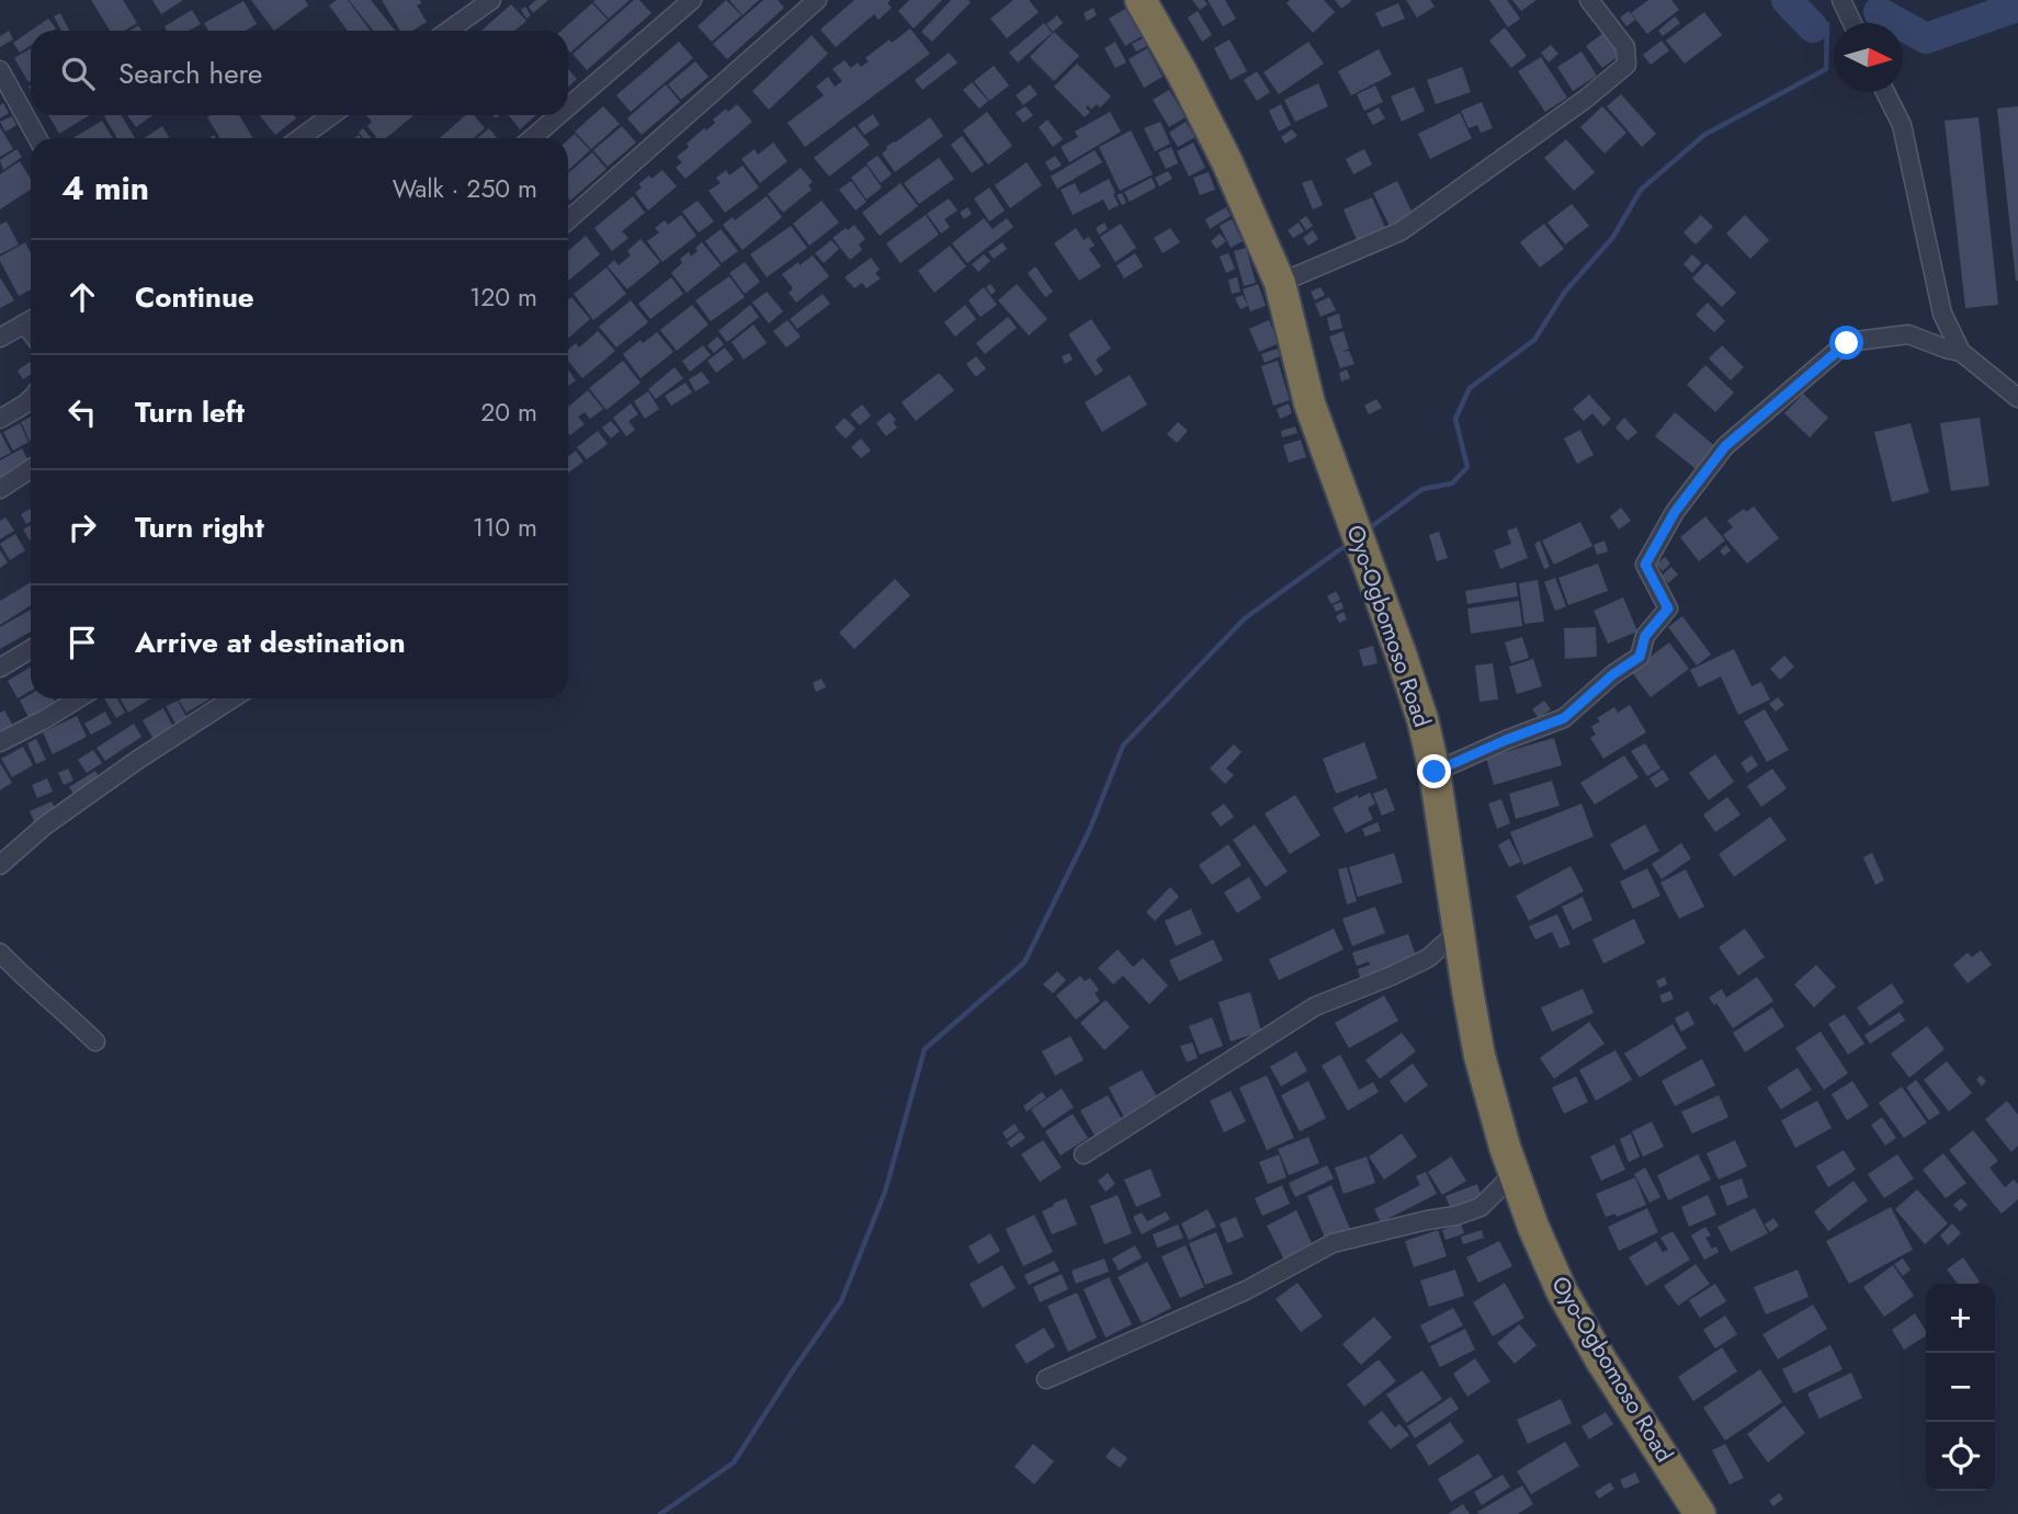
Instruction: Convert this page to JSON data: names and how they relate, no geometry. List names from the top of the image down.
{
  "streets": {
    "highway": ["Oyo-Ogbomoso Road"]
  },
  "north": "right",
  "page": {
    "search": "Search here",
    "heading": ["4 min", "Walk · 250 m"],
    "list": [
      ["Continue", "120 m"],
      ["Turn left", "20 m"],
      ["Turn right", "110 m"],
      "Arrive at destination"
    ],
    "map_buttons": ["+", "−"]
  }
}
